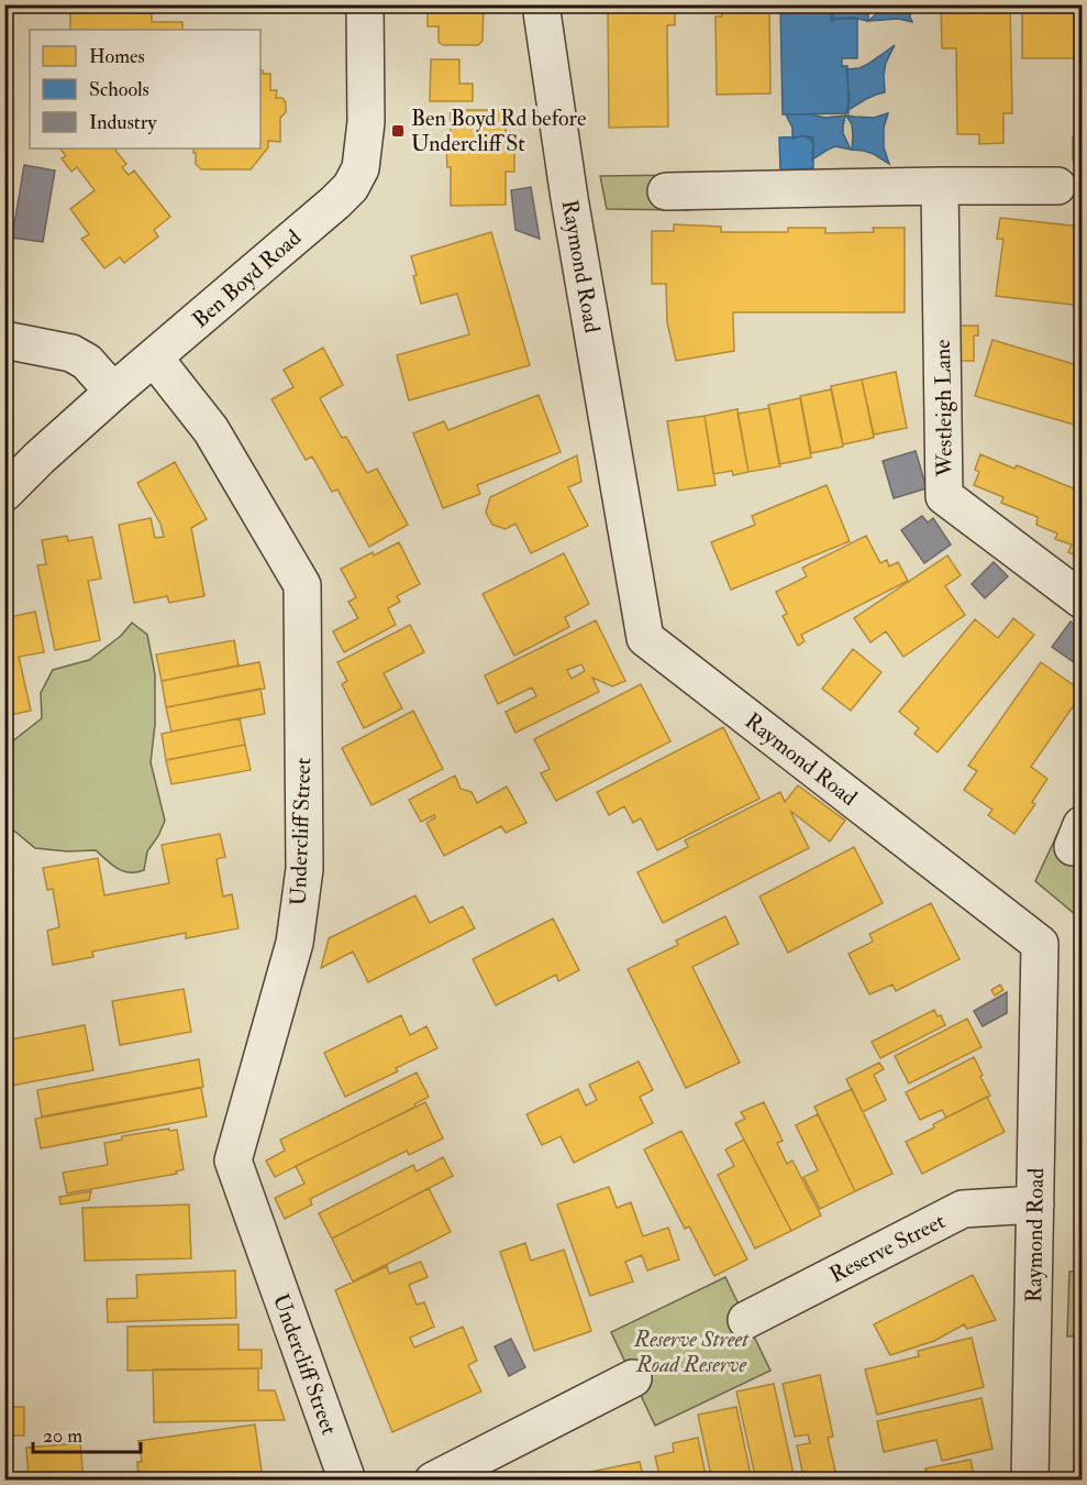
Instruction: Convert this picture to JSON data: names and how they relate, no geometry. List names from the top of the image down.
{
  "streets": {
    "street": [
      "Raymond Road",
      "Ben Boyd Road",
      "Westleigh Lane",
      "Undercliff Street",
      "Reserve Street"
    ]
  },
  "crossings": [
    ["Raymond Road", "Reserve Street"],
    ["Ben Boyd Road", "Undercliff Street"]
  ],
  "parks": ["Reserve Street Road Reserve"],
  "places": {
    "transit": ["Ben Boyd Rd before Undercliff St"]
  },
  "legend": ["Homes", "Schools", "Industry"],
  "scale_bar": "20 m"
}
